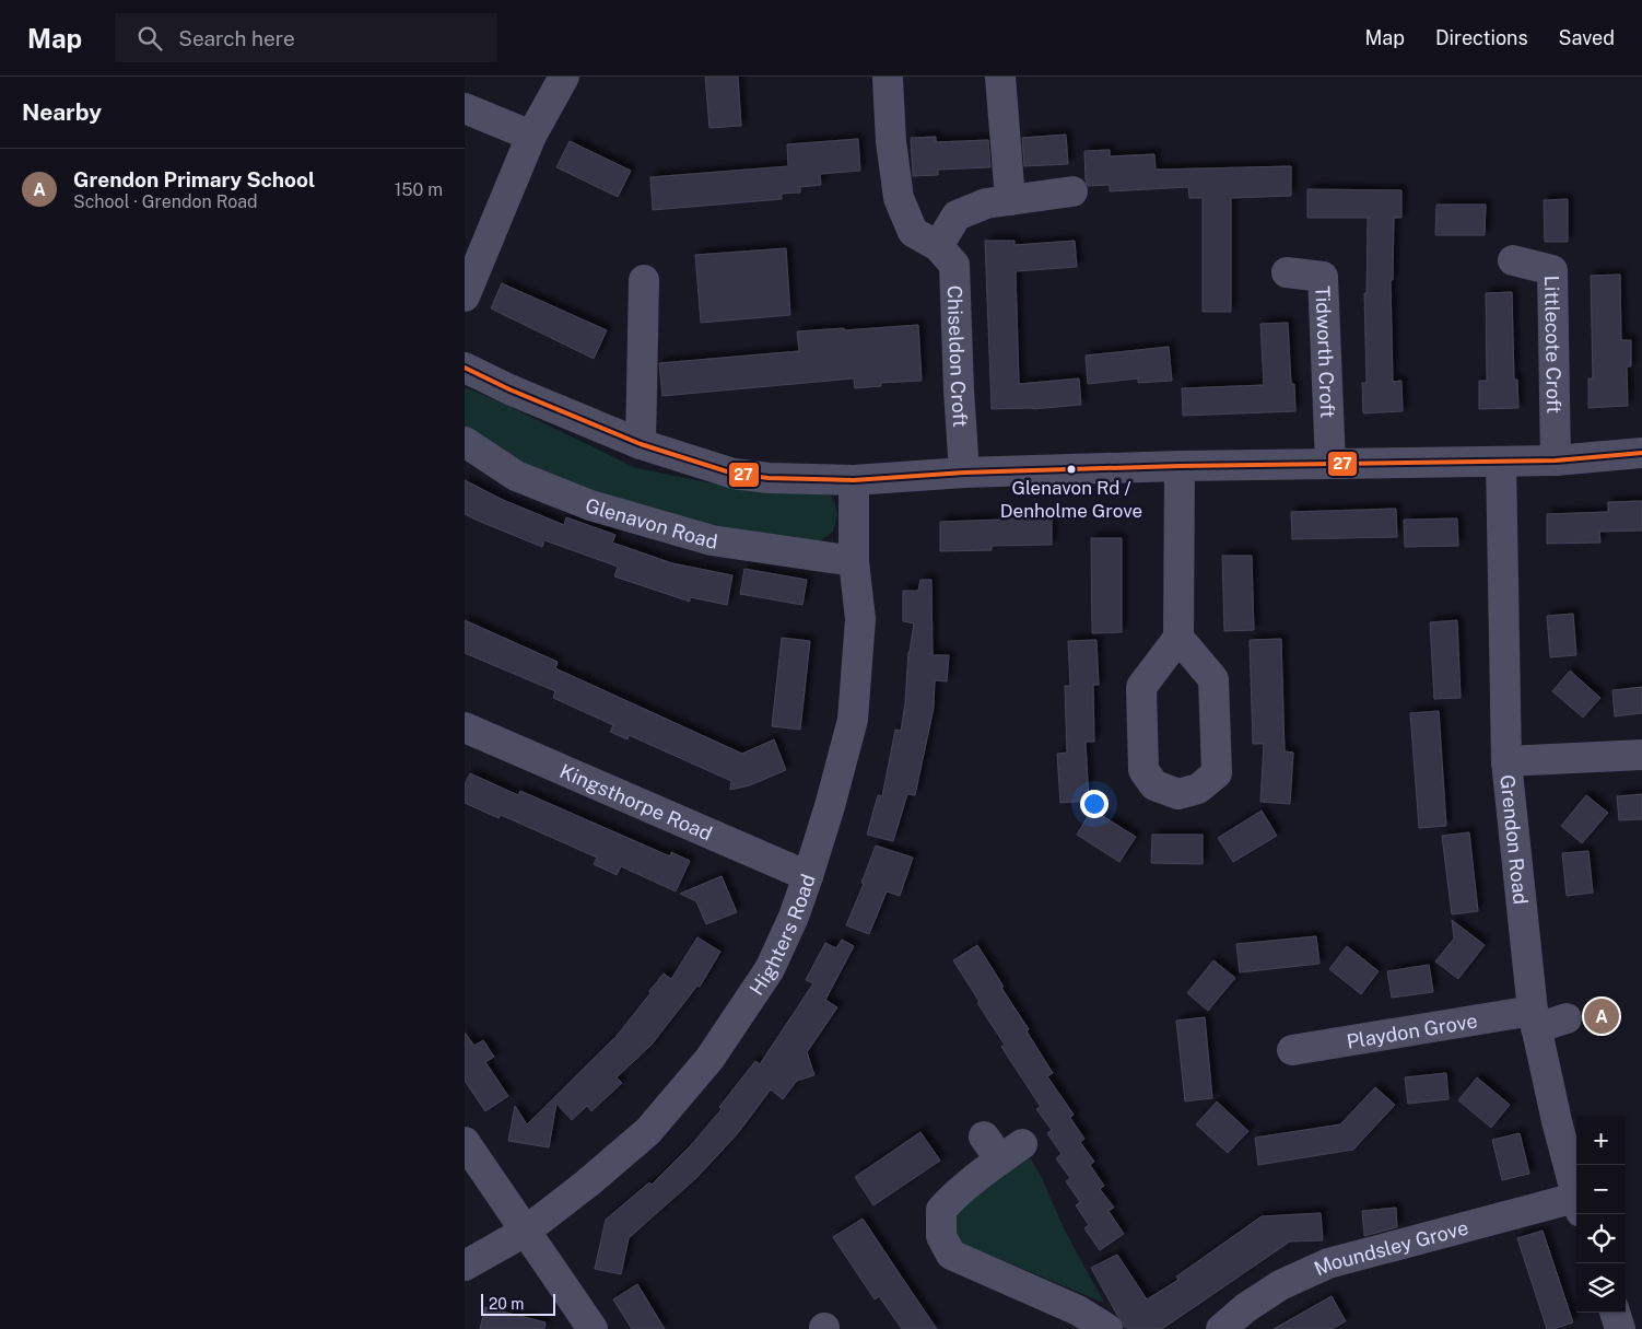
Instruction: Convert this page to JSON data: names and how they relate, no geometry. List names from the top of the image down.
{
  "streets": {
    "street": [
      "Littlecote Croft",
      "Tidworth Croft",
      "Chiseldon Croft",
      "Glenavon Road",
      "Kingsthorpe Road",
      "Grendon Road",
      "Highters Road",
      "Playdon Grove",
      "Moundsley Grove"
    ]
  },
  "crossings": [
    ["Glenavon Road", "Highters Road"],
    ["Kingsthorpe Road", "Highters Road"],
    ["Grendon Road", "Playdon Grove"]
  ],
  "places": ["Glenavon Rd / Denholme Grove"],
  "lines": ["transit line 27"],
  "scale_bar": "20 m",
  "page": {
    "header": "Map",
    "search": "Search here",
    "nav": ["Map", "Directions", "Saved"],
    "heading": "Nearby",
    "list": [
      {
        "mark": "A",
        "name": "Grendon Primary School",
        "note": "School · Grendon Road",
        "value": "150 m"
      }
    ],
    "pins": "A",
    "map_buttons": ["+", "−"],
    "scale": "20 m"
  }
}
